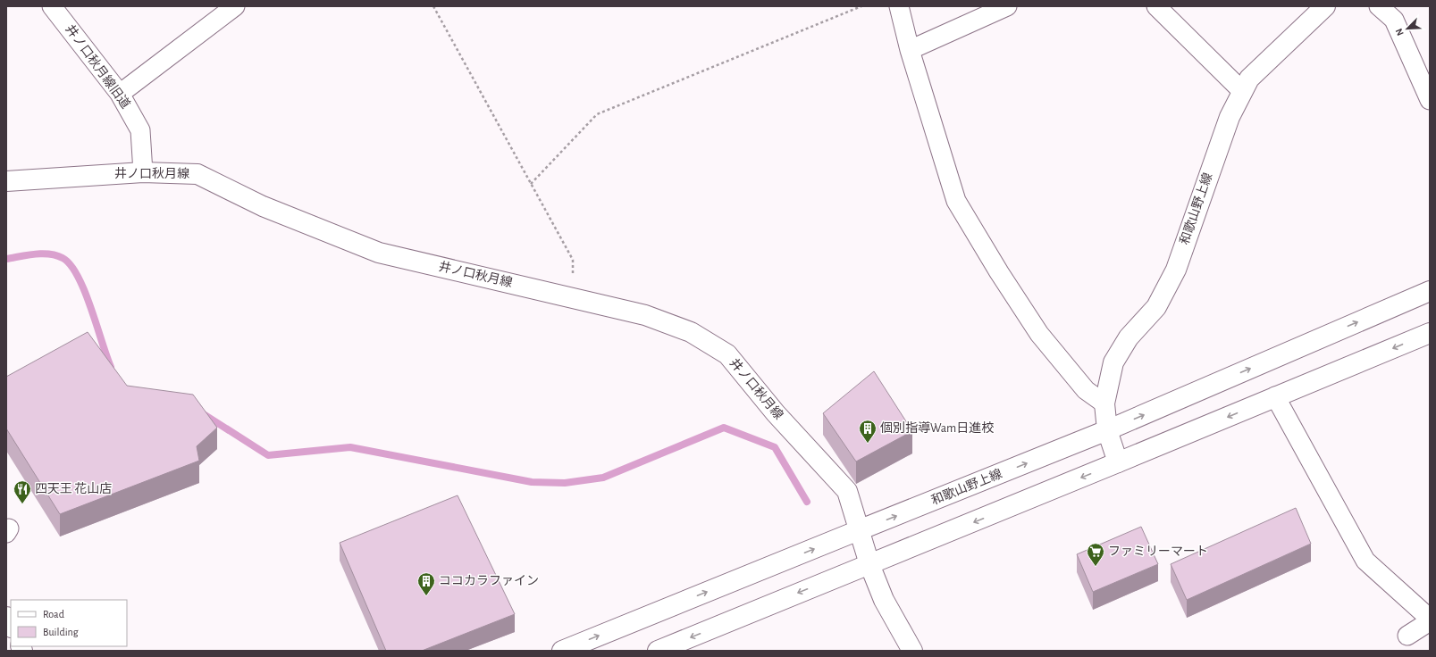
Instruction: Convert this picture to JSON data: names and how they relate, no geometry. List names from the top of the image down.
{
  "streets": {
    "main road": ["井ノ口秋月線", "和歌山野上線"],
    "street": ["井ノ口秋月線旧道"]
  },
  "crossings": [
    ["井ノ口秋月線旧道", "井ノ口秋月線"],
    ["井ノ口秋月線", "和歌山野上線"]
  ],
  "places": {
    "building": ["個別指導Wam日進校", "ココカラファイン"],
    "restaurant": ["四天王 花山店"],
    "supermarket": ["ファミリーマート"]
  },
  "legend": ["Road", "Building"],
  "north": "bottom left"
}
